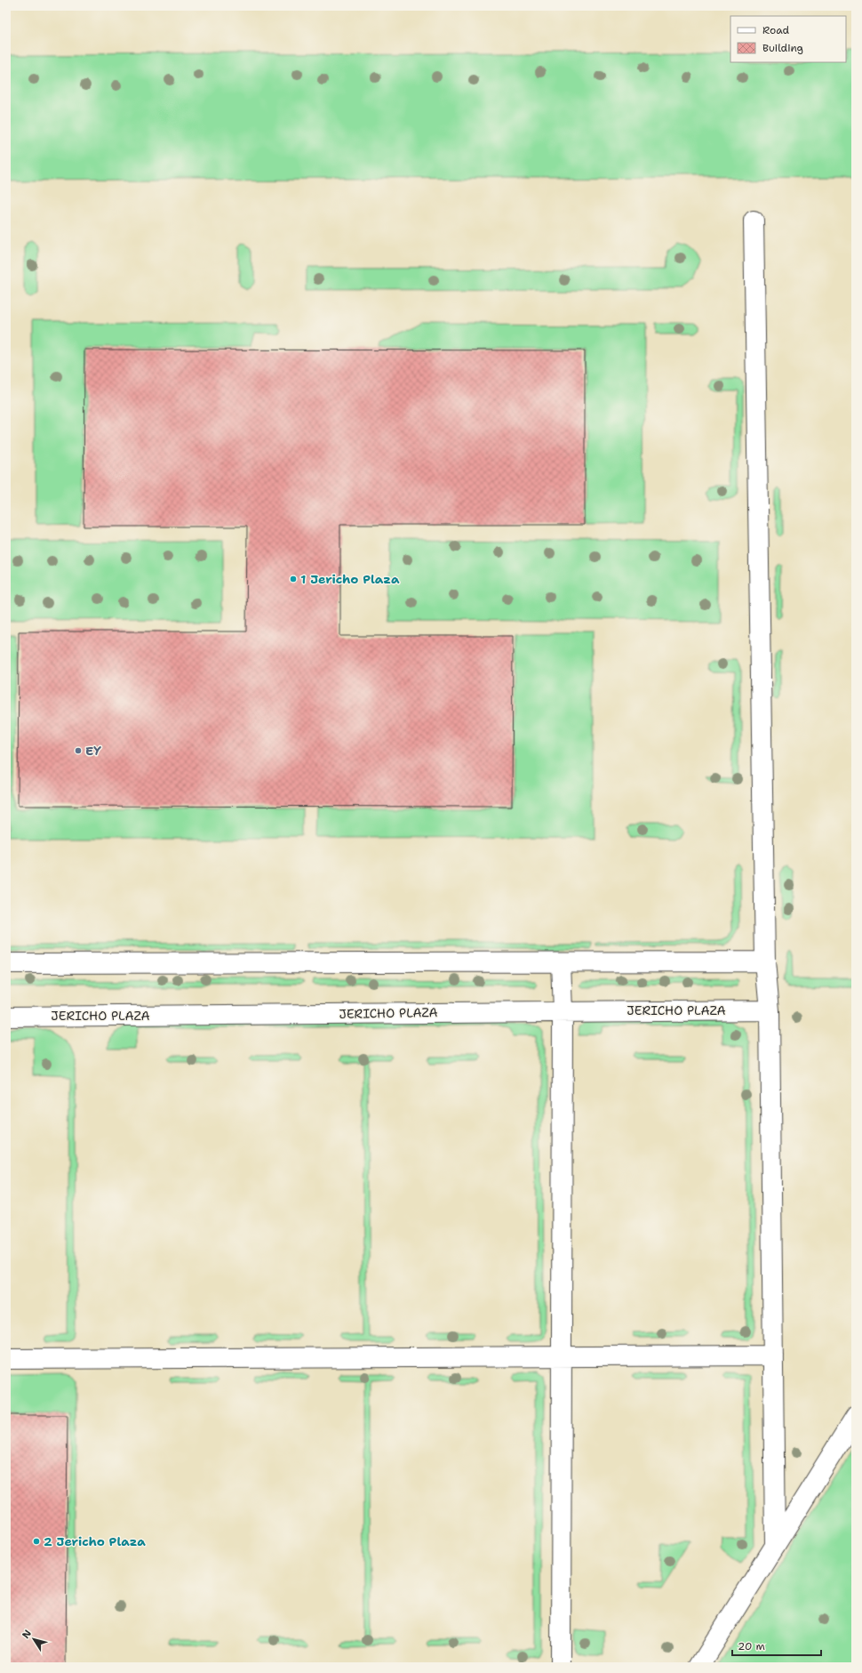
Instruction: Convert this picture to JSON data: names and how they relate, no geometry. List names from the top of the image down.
{
  "streets": {
    "lane": ["JERICHO PLAZA"]
  },
  "places": ["1 Jericho Plaza", "EY", "2 Jericho Plaza"],
  "legend": ["Road", "Building"],
  "scale_bar": "20 m",
  "north": "top left"
}
